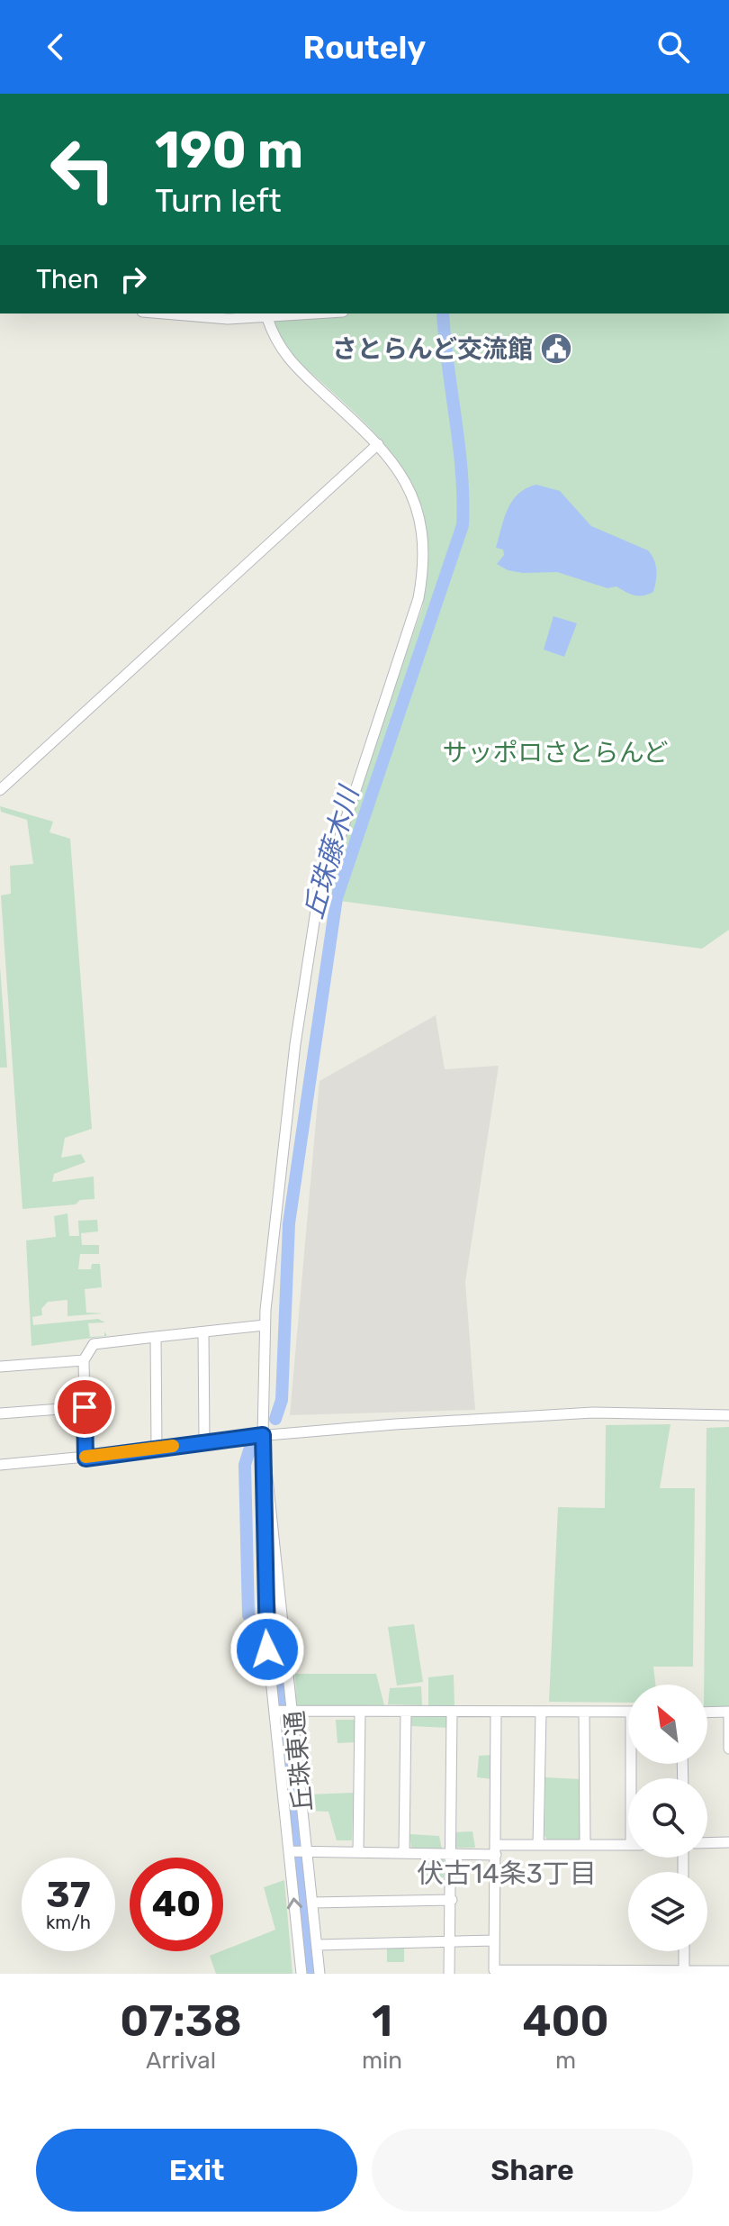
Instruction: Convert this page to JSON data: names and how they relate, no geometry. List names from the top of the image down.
{
  "streets": {
    "street": ["丘珠東通"]
  },
  "districts": ["伏古14条3丁目"],
  "water": ["丘珠藤木川"],
  "parks": ["サッポロさとらんど"],
  "places": {
    "public building": ["さとらんど交流館"]
  },
  "north": "top left",
  "page": {
    "header": "Routely",
    "turn": ["190 m", "Turn left"],
    "then": "Then",
    "speed": "37 km/h",
    "limit": "40",
    "eta": [
      "07:38",
      "Arrival",
      "1",
      "min",
      "400",
      "m"
    ],
    "buttons": ["Exit", "Share"]
  }
}
